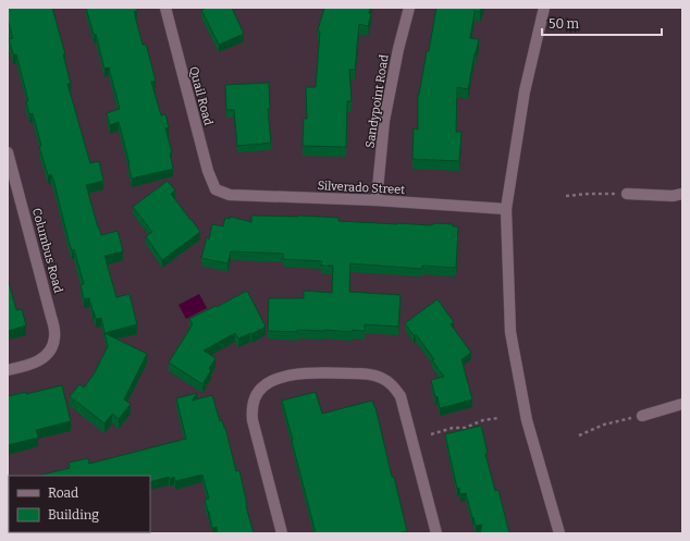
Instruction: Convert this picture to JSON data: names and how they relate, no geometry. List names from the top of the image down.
{
  "streets": {
    "street": [
      "Quail Road",
      "Sandypoint Road",
      "Silverado Street",
      "Columbus Road"
    ]
  },
  "crossings": [
    ["Quail Road", "Silverado Street"],
    ["Sandypoint Road", "Silverado Street"]
  ],
  "legend": ["Road", "Building"],
  "scale_bar": "50 m"
}
